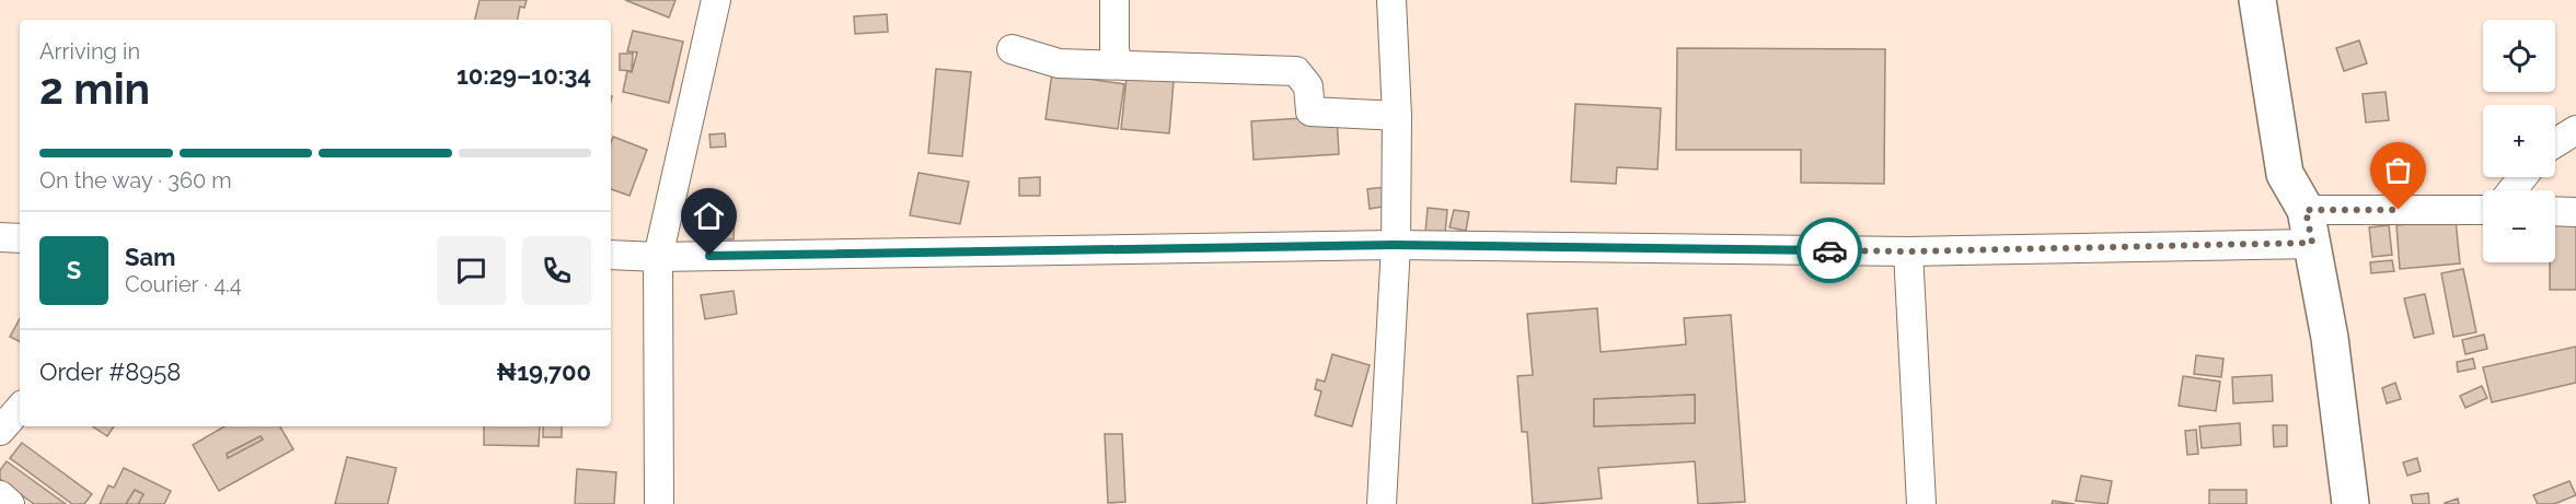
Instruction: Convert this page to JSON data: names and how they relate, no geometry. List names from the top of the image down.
{
  "page": {
    "map_buttons": ["+", "−"],
    "heading": ["2 min", "Arriving in", "10:29–10:34"],
    "panel": [
      "Sam",
      "Courier · 4.4",
      "Order #8958",
      "₦19,700"
    ],
    "bar": "On the way · 360 m",
    "round": "S"
  }
}
